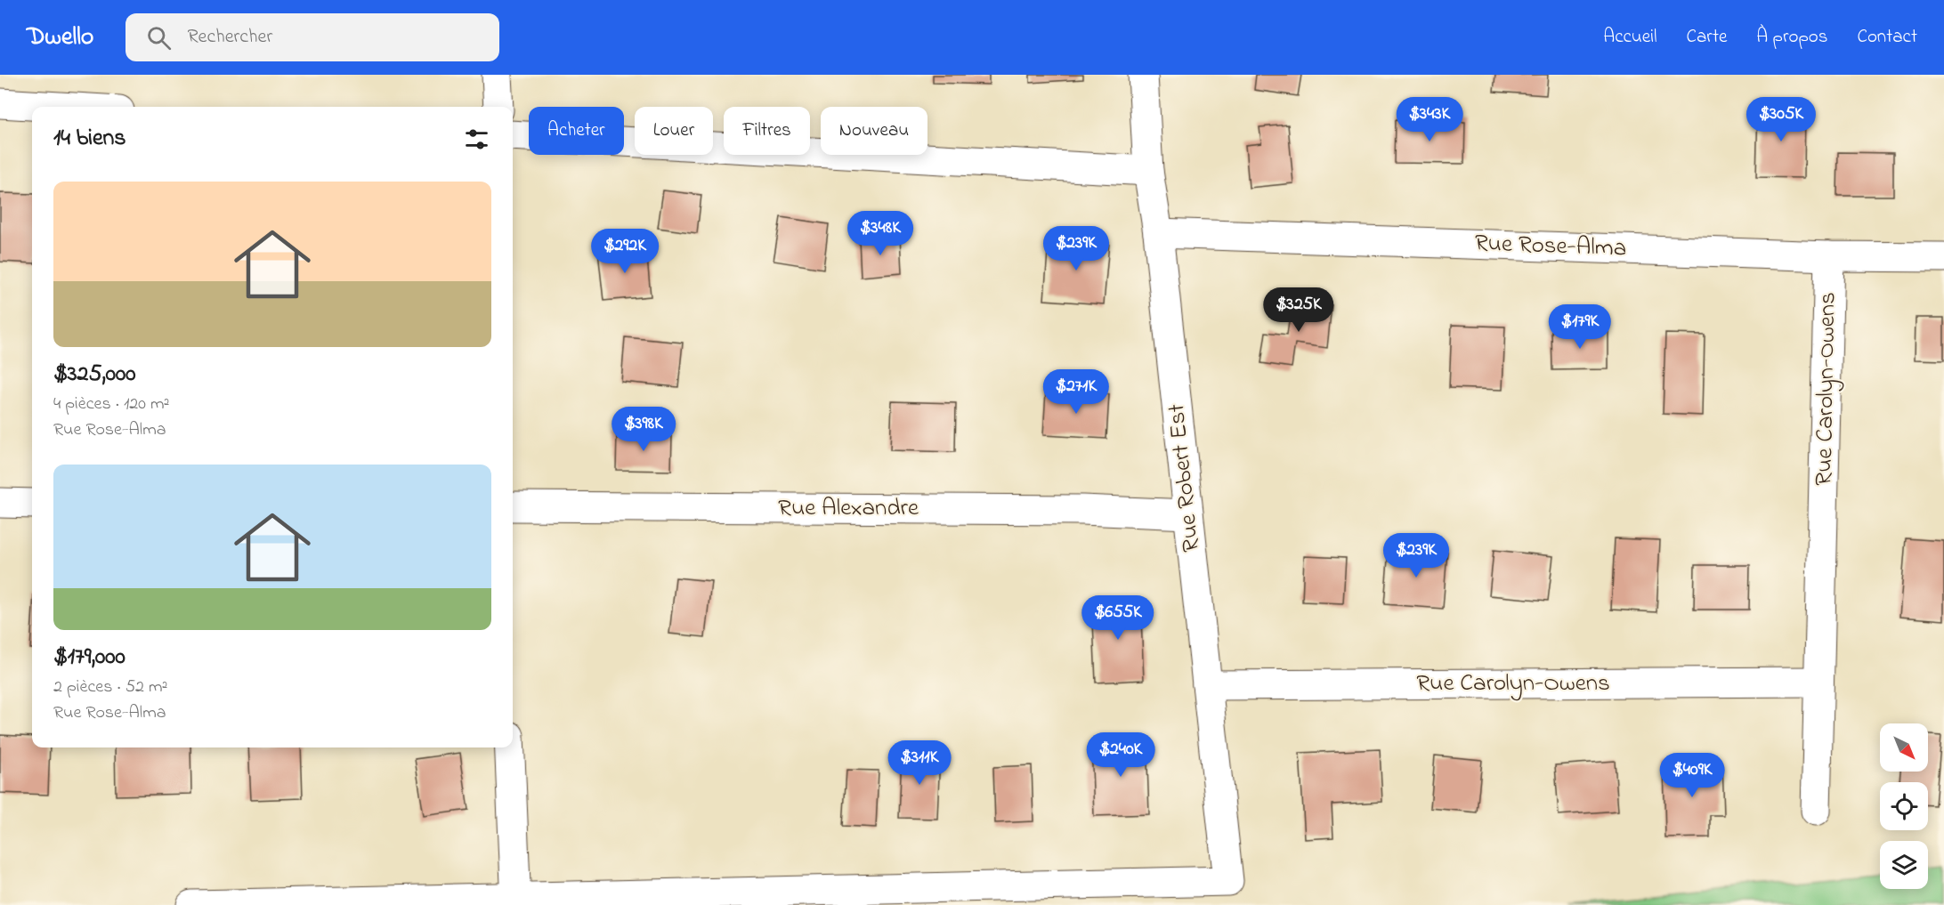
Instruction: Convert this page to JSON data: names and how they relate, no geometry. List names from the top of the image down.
{
  "streets": {
    "street": [
      "Rue Rose-Alma",
      "Rue Carolyn-Owens",
      "Rue Robert Est",
      "Rue Alexandre"
    ]
  },
  "crossings": [
    ["Rue Rose-Alma", "Rue Carolyn-Owens"],
    ["Rue Rose-Alma", "Rue Robert Est"],
    ["Rue Carolyn-Owens", "Rue Robert Est"],
    ["Rue Robert Est", "Rue Alexandre"]
  ],
  "north": "bottom right",
  "page": {
    "header": "Dwello",
    "search": "Rechercher",
    "nav": [
      "Accueil",
      "Carte",
      "À propos",
      "Contact"
    ],
    "price": [
      "$343K",
      "$305K",
      "$348K",
      "$239K",
      "$292K",
      "$325K",
      "$179K",
      "$271K",
      "$398K",
      "$239K",
      "$655K",
      "$240K",
      "$311K",
      "$409K"
    ],
    "chip": [
      "Acheter",
      "Louer",
      "Filtres",
      "Nouveau"
    ],
    "heading": "14 biens",
    "list": [
      {
        "name": "$325,000",
        "note": "4 pièces · 120 m² · Rue Rose-Alma"
      },
      {
        "name": "$179,000",
        "note": "2 pièces · 52 m² · Rue Rose-Alma"
      }
    ]
  }
}
